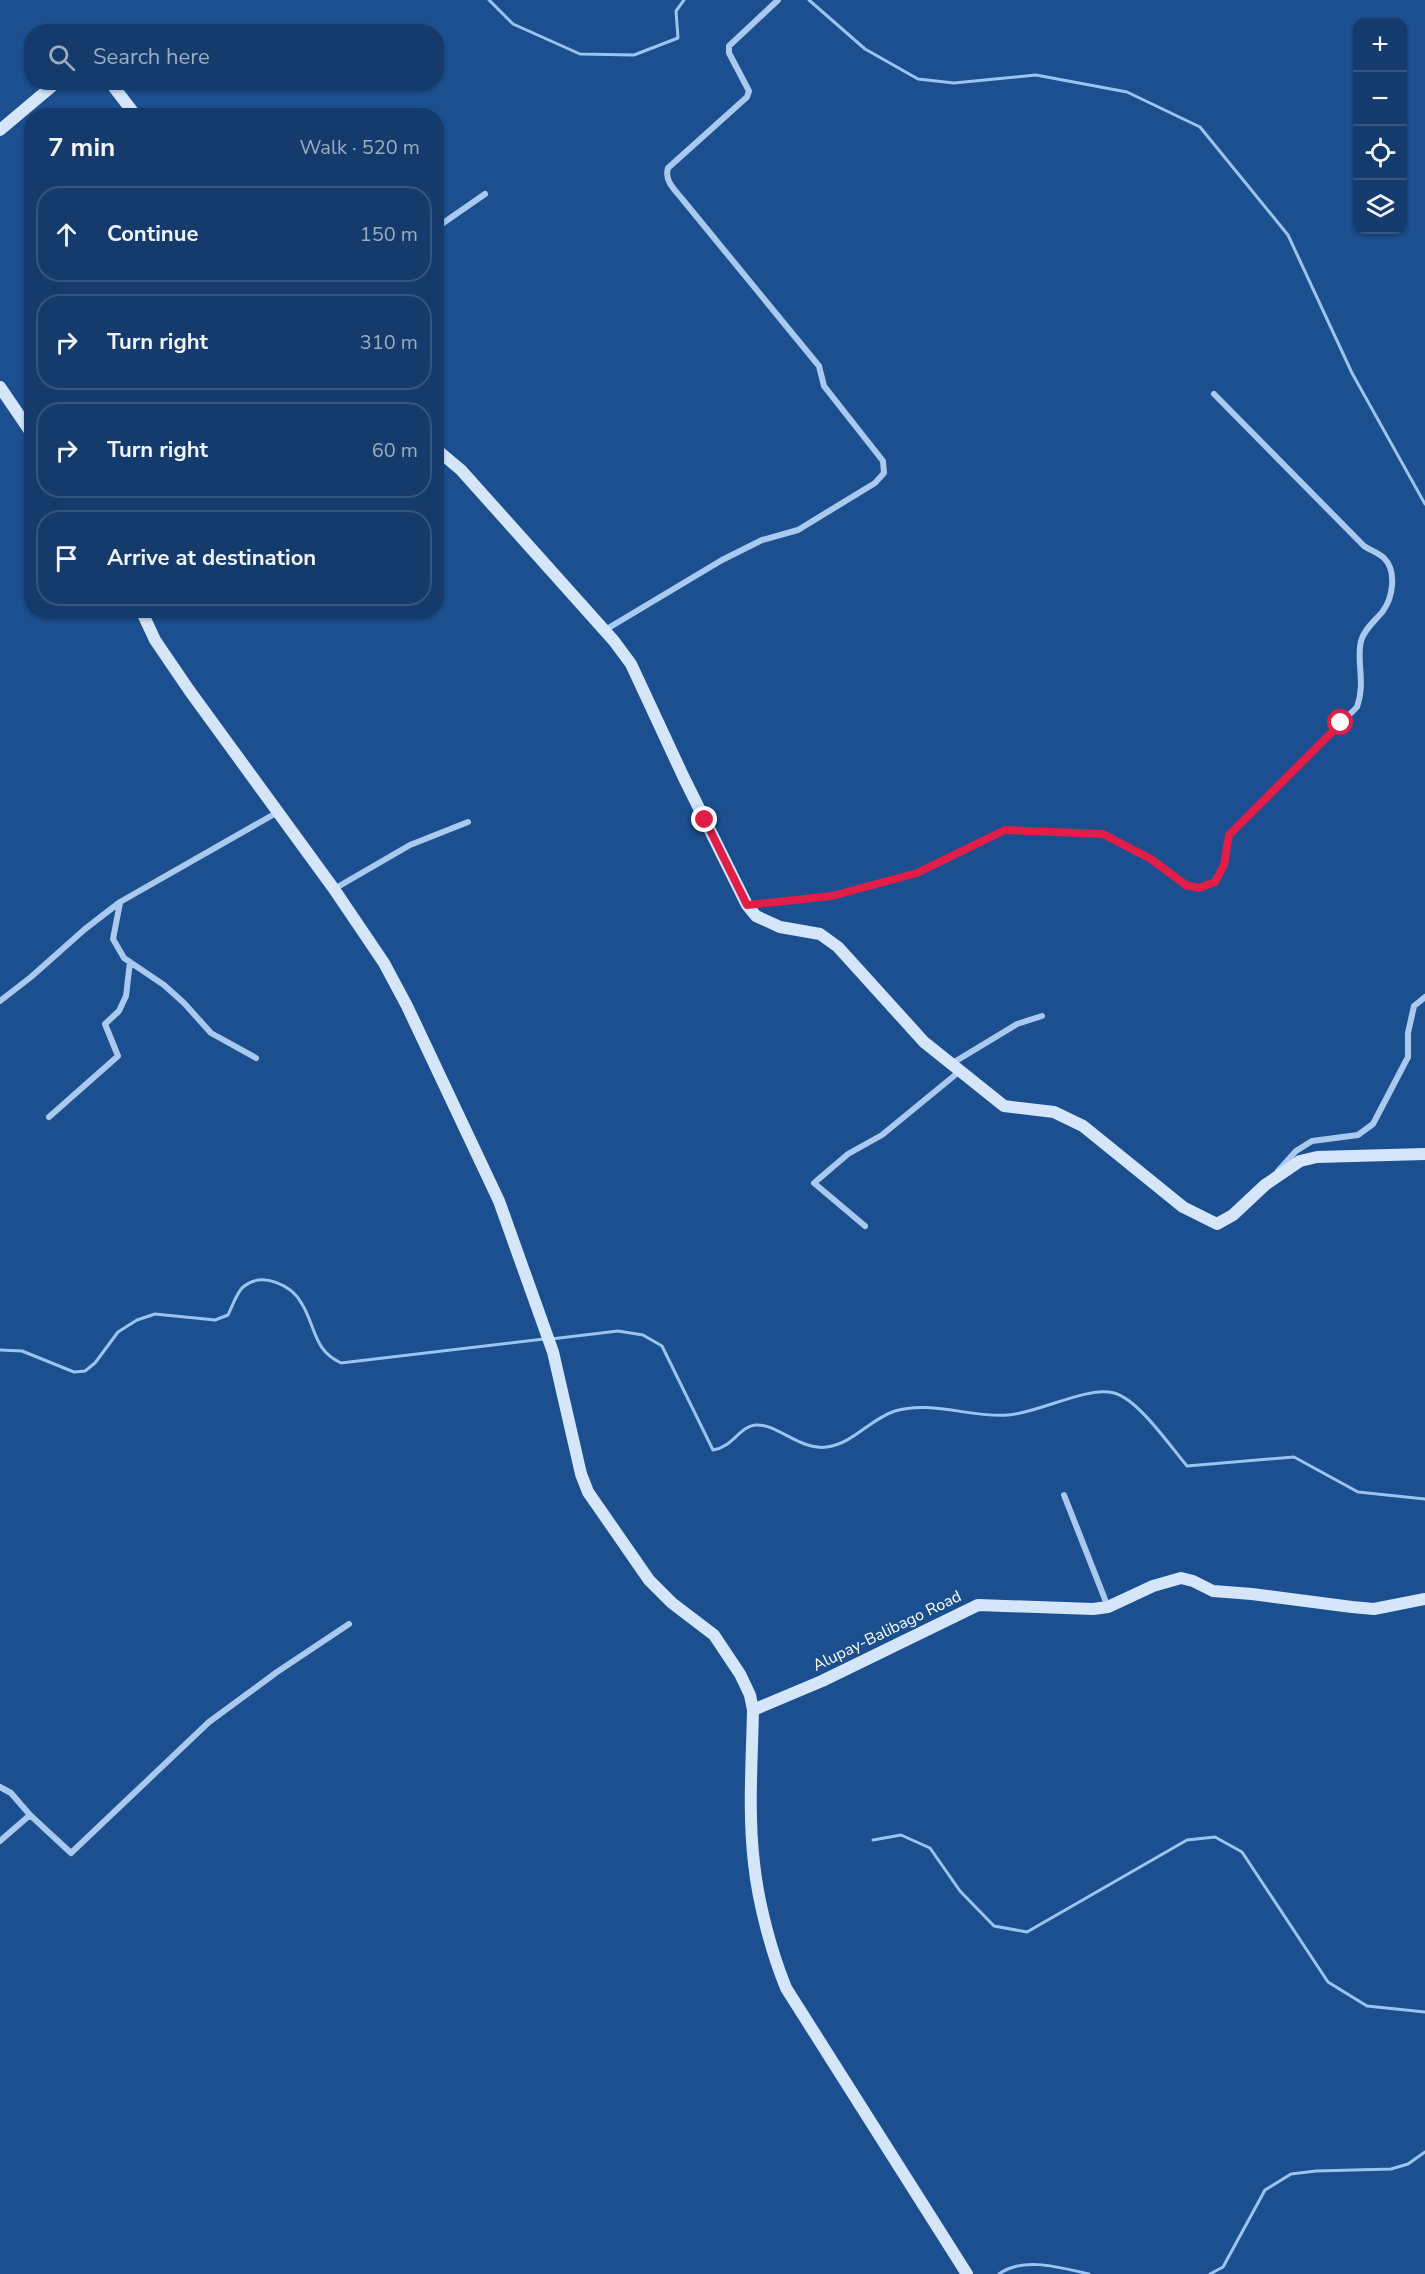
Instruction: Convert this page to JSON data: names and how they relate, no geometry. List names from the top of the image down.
{
  "streets": {
    "street": ["Alupay-Balibago Road"]
  },
  "page": {
    "map_buttons": ["+", "−"],
    "search": "Search here",
    "heading": ["7 min", "Walk · 520 m"],
    "list": [
      ["Continue", "150 m"],
      ["Turn right", "310 m"],
      ["Turn right", "60 m"],
      "Arrive at destination"
    ]
  }
}
